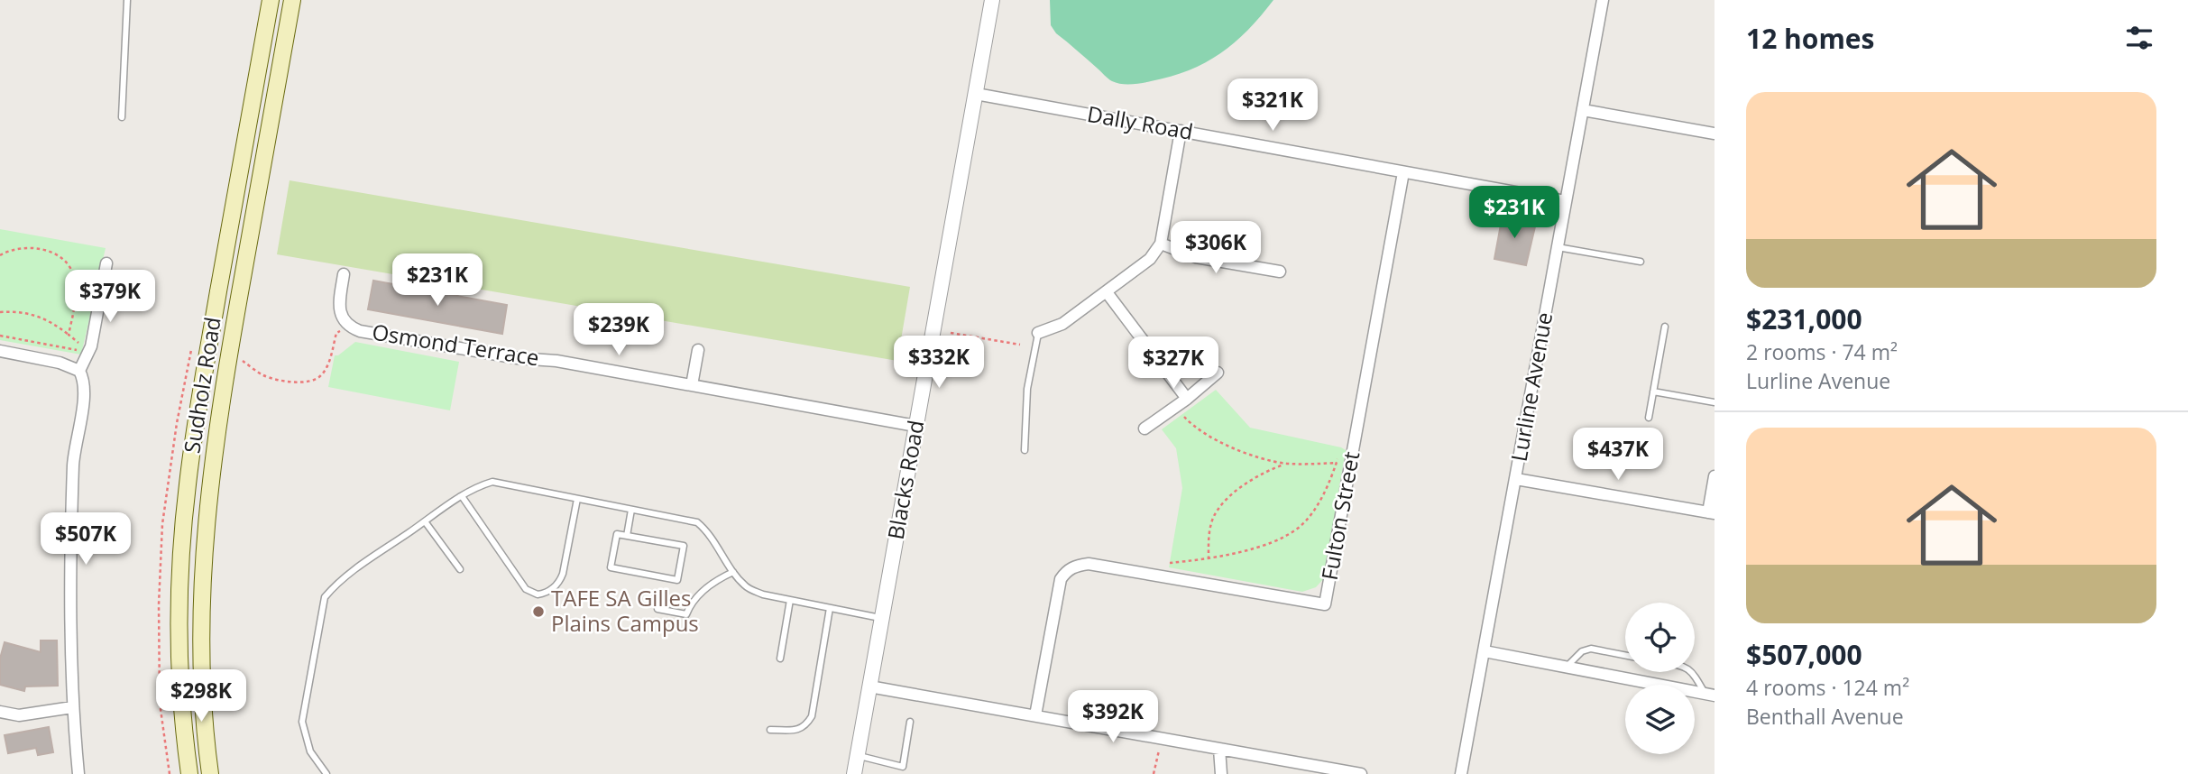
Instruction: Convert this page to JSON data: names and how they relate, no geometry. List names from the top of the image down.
{
  "streets": {
    "main road": ["Sudholz Road"],
    "street": [
      "Dally Road",
      "Osmond Terrace",
      "Lurline Avenue",
      "Blacks Road",
      "Fulton Street"
    ]
  },
  "crossings": [
    ["Dally Road", "Lurline Avenue"],
    ["Dally Road", "Blacks Road"],
    ["Dally Road", "Fulton Street"],
    ["Osmond Terrace", "Blacks Road"]
  ],
  "places": ["TAFE SA Gilles Plains Campus"],
  "page": {
    "heading": "12 homes",
    "list": [
      {
        "name": "$231,000",
        "note": "2 rooms · 74 m² · Lurline Avenue"
      },
      {
        "name": "$507,000",
        "note": "4 rooms · 124 m² · Benthall Avenue"
      }
    ],
    "price": [
      "$321K",
      "$231K",
      "$306K",
      "$231K",
      "$379K",
      "$239K",
      "$332K",
      "$327K",
      "$437K",
      "$507K",
      "$298K",
      "$392K"
    ]
  }
}
